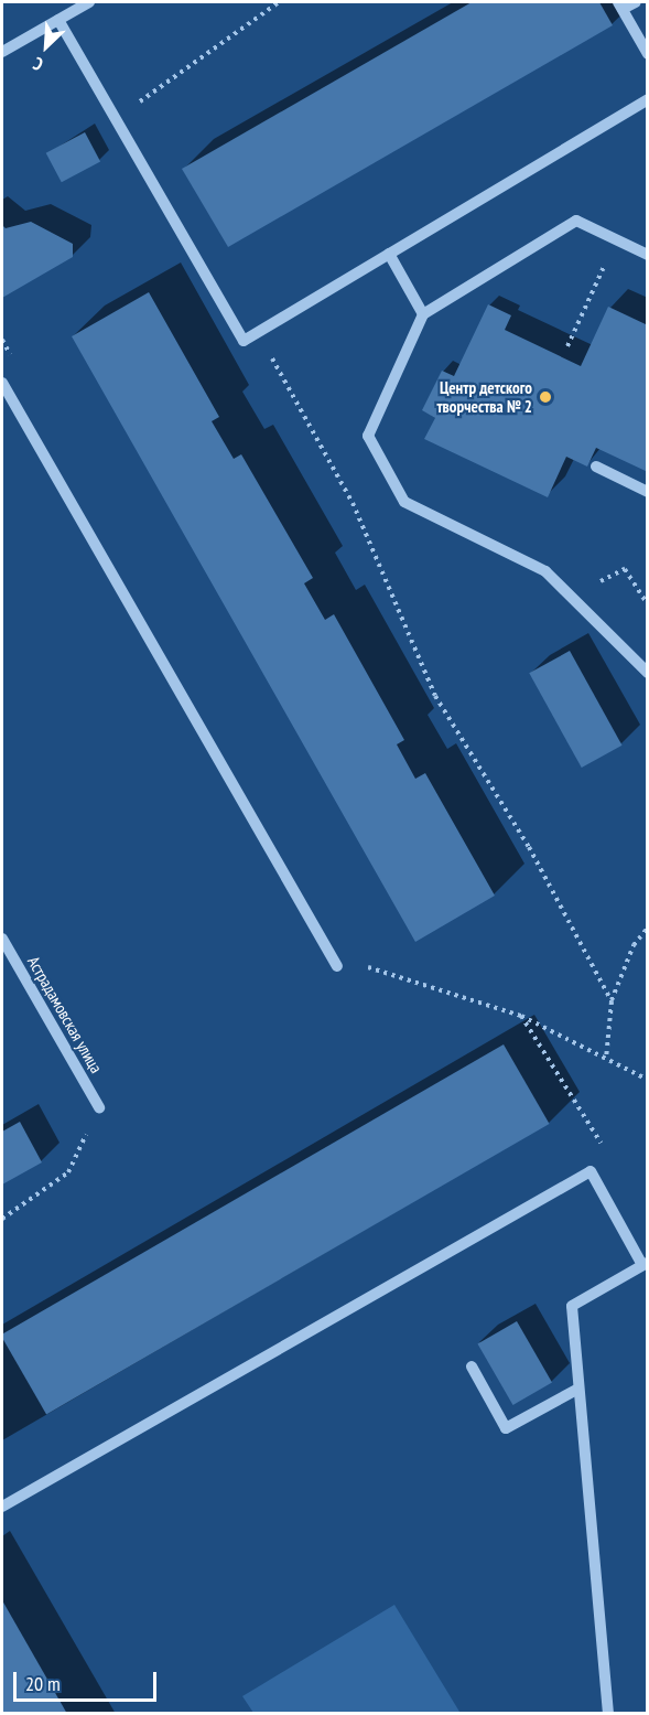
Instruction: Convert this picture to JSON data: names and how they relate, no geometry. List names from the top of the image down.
{
  "streets": {
    "street": ["Астрадамовская улица"]
  },
  "places": ["Центр детского творчества № 2"],
  "scale_bar": "20 m",
  "north": "bottom left"
}
